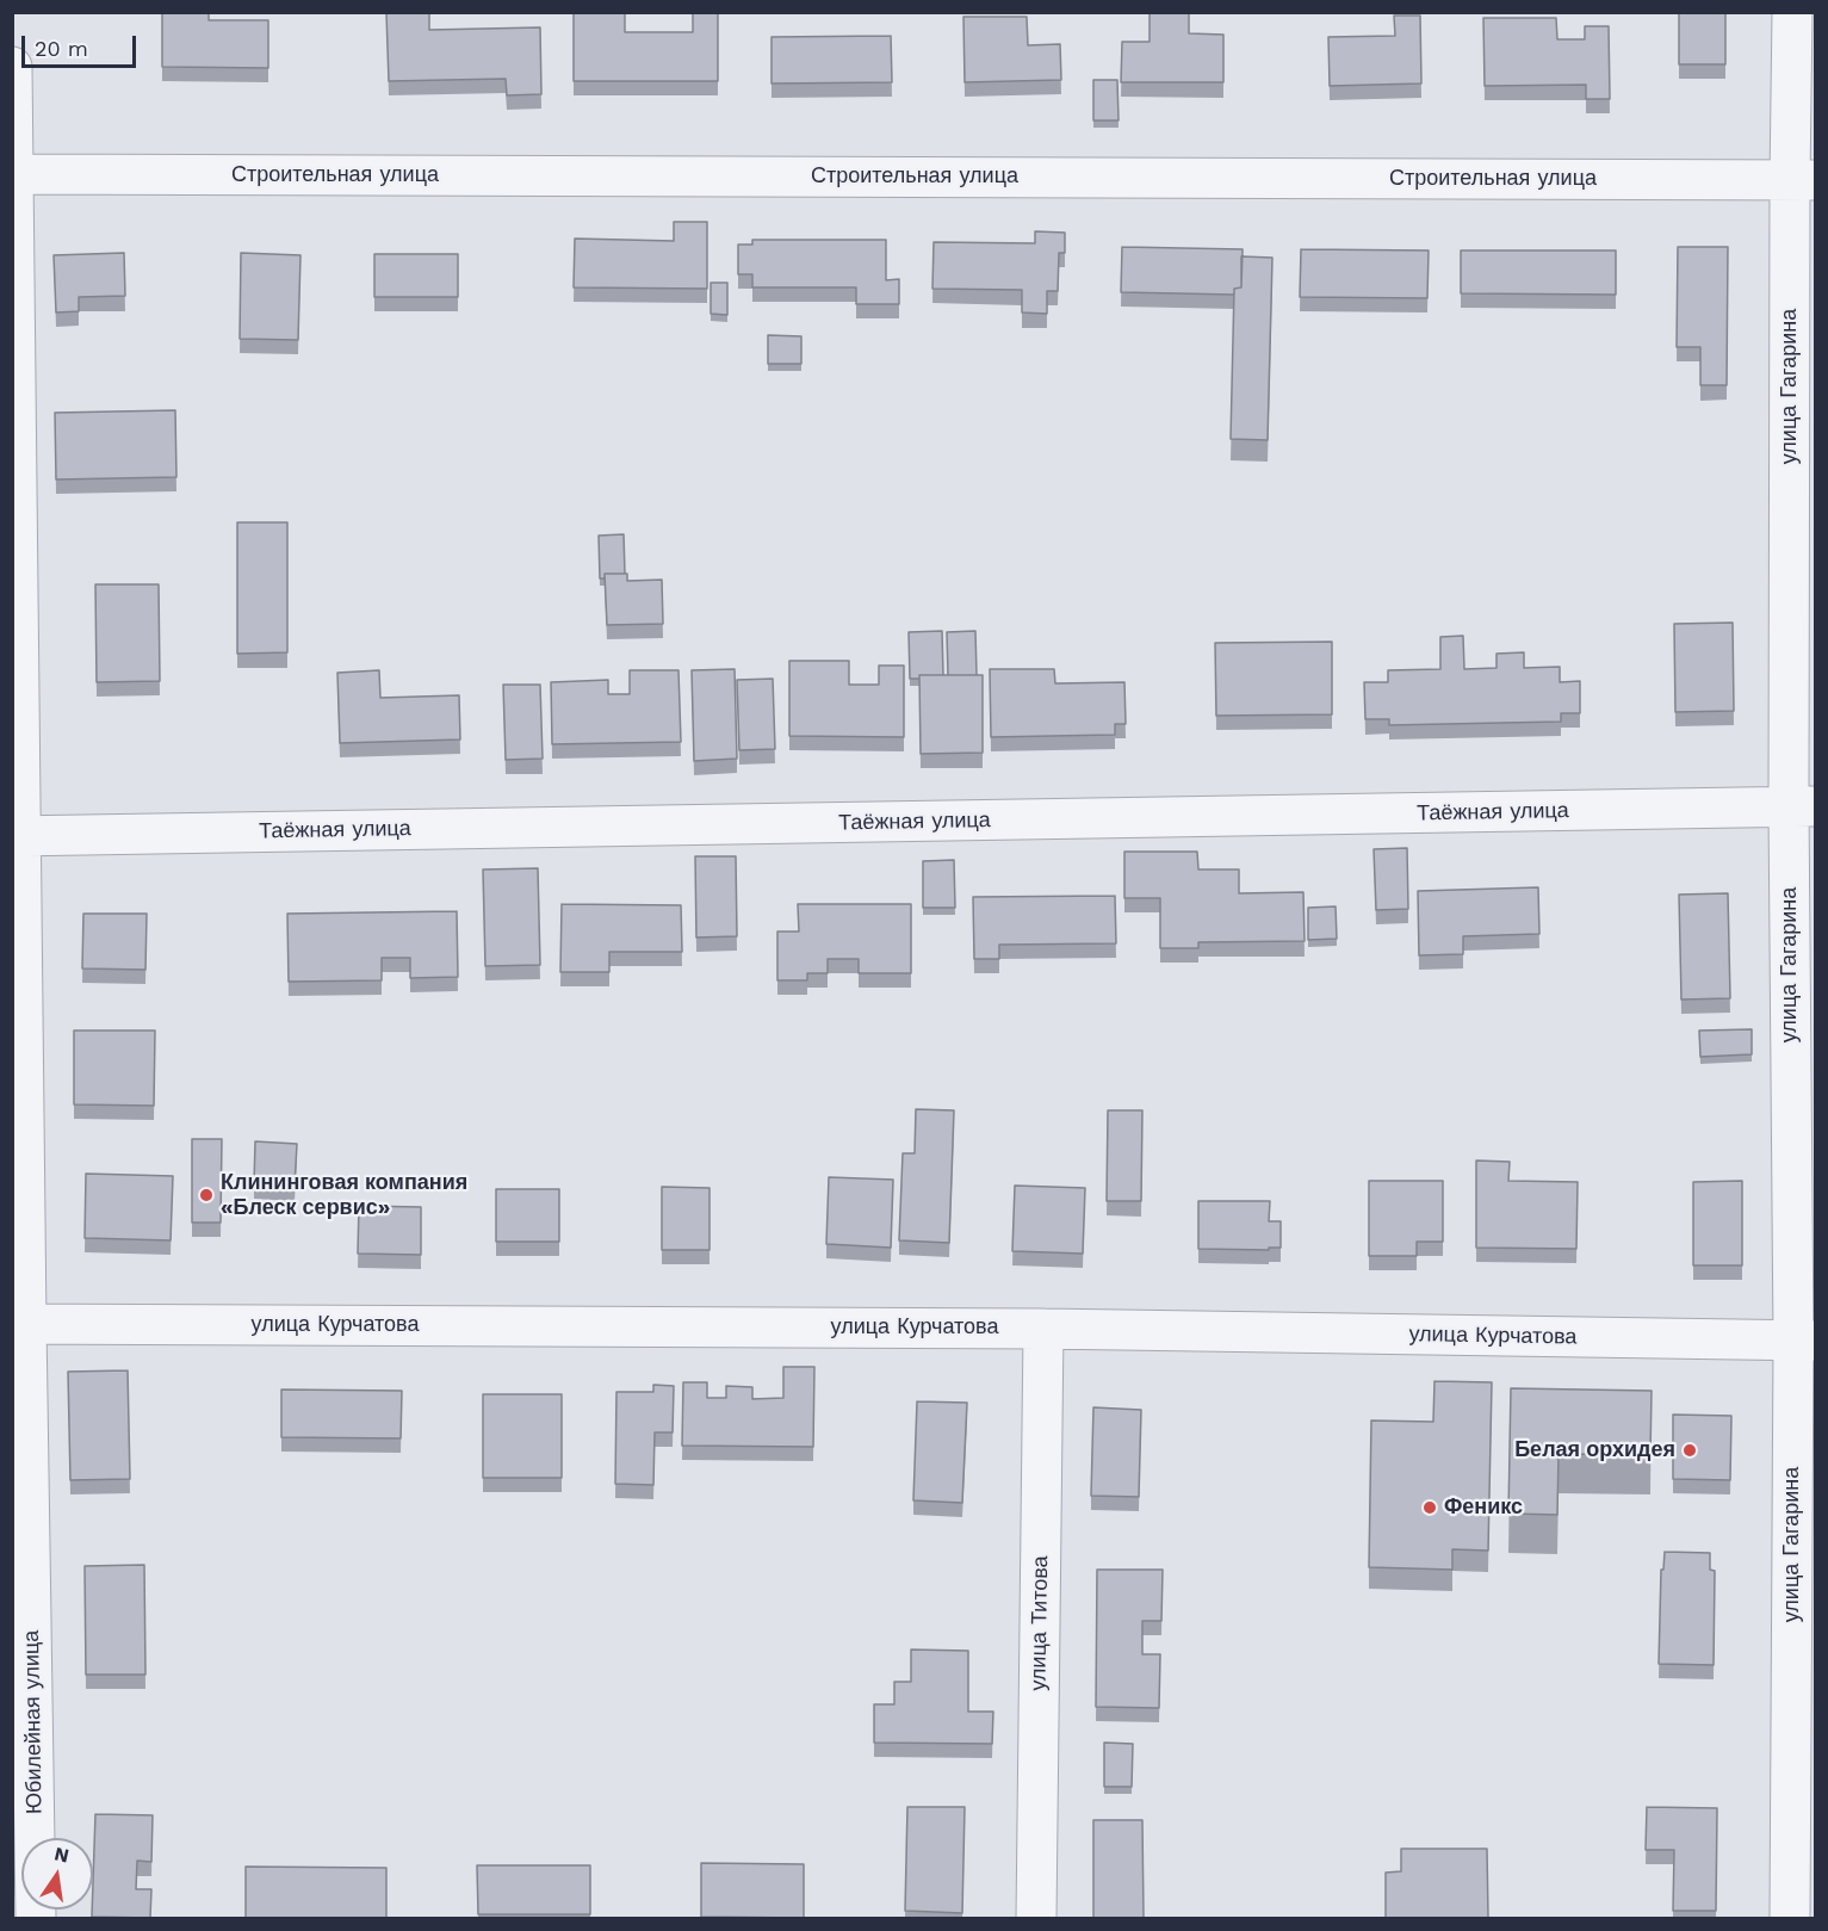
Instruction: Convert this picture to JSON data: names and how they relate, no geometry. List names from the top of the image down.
{
  "streets": {
    "street": [
      "Строительная улица",
      "улица Гагарина",
      "Таёжная улица",
      "улица Курчатова",
      "улица Титова",
      "Юбилейная улица"
    ]
  },
  "crossings": [
    ["Строительная улица", "улица Гагарина"],
    ["Строительная улица", "Юбилейная улица"],
    ["улица Гагарина", "Таёжная улица"],
    ["улица Гагарина", "улица Курчатова"],
    ["Таёжная улица", "Юбилейная улица"],
    ["улица Курчатова", "улица Титова"],
    ["улица Курчатова", "Юбилейная улица"]
  ],
  "places": ["Клининговая компания «Блеск сервис»", "Белая орхидея", "Феникс"],
  "scale_bar": "20 m",
  "north": "top"
}
